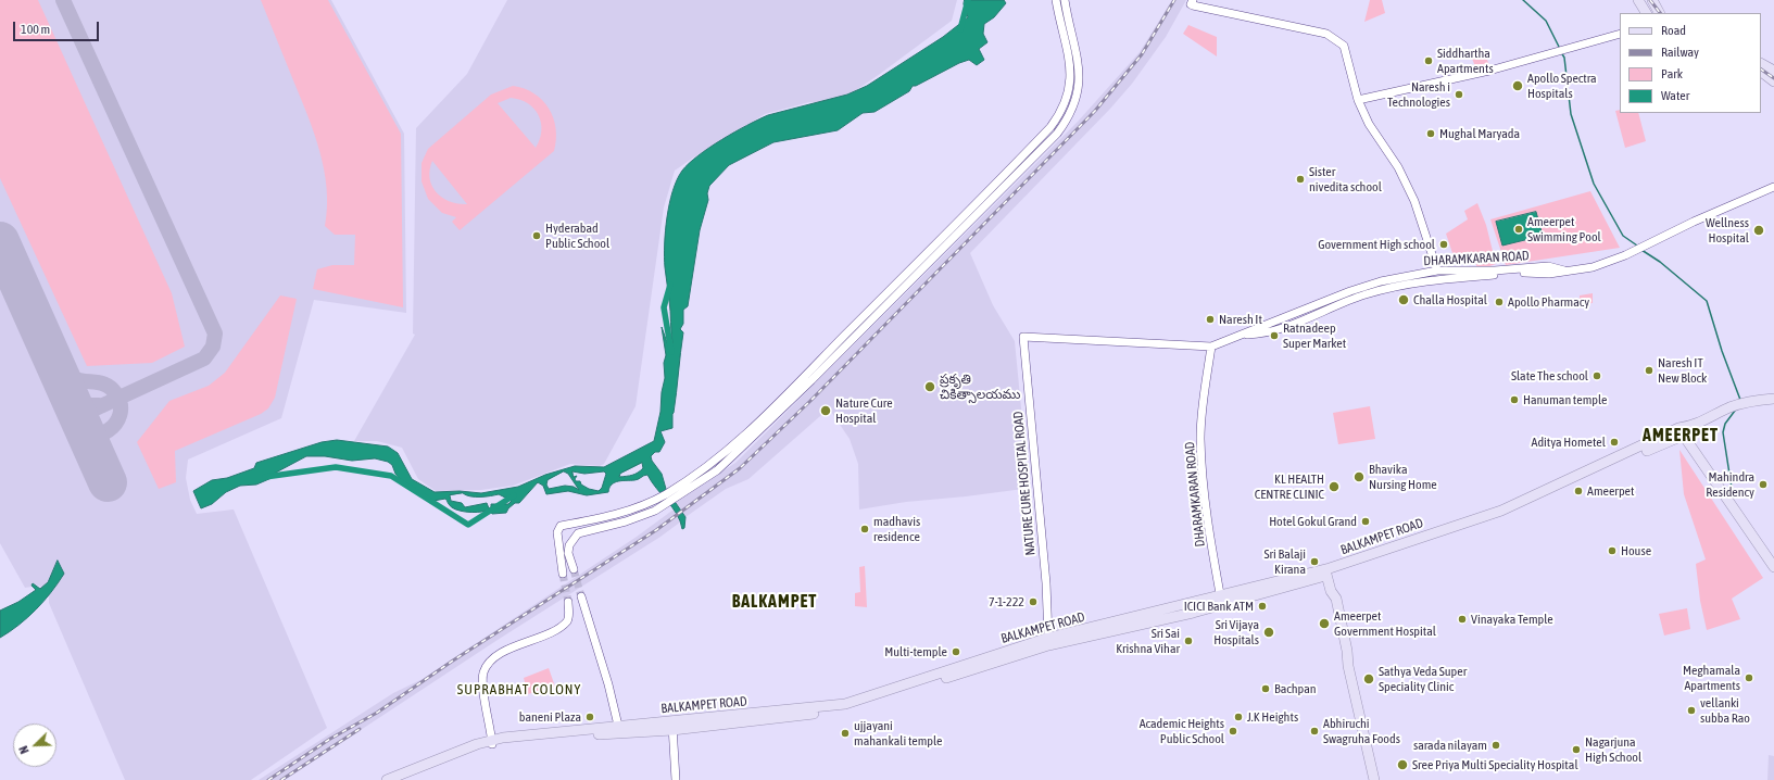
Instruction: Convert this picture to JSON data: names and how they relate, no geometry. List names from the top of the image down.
{
  "streets": {
    "main road": ["BALKAMPET ROAD"],
    "street": ["DHARAMKARAN ROAD", "NATURE CURE HOSPITAL ROAD"]
  },
  "crossings": [
    ["DHARAMKARAN ROAD", "NATURE CURE HOSPITAL ROAD"],
    ["DHARAMKARAN ROAD", "BALKAMPET ROAD"],
    ["NATURE CURE HOSPITAL ROAD", "BALKAMPET ROAD"]
  ],
  "districts": ["AMEERPET", "BALKAMPET", "SUPRABHAT COLONY"],
  "places": [
    "Siddhartha Apartments",
    "Apollo Spectra Hospitals",
    "Naresh i Technologies",
    "Mughal Maryada",
    "Sister nivedita school",
    "Ameerpet Swimming Pool",
    "Wellness Hospital",
    "Hyderabad Public School",
    "Government High school",
    "Challa Hospital",
    "Apollo Pharmacy",
    "Naresh It",
    "Ratnadeep Super Market",
    "Naresh IT New Block",
    "Slate The school",
    "ప్రకృతి చికిత్సాలయము",
    "Hanuman temple",
    "Nature Cure Hospital",
    "Aditya Hometel",
    "Bhavika Nursing Home",
    "Mahindra Residency",
    "KL HEALTH CENTRE CLINIC",
    "Ameerpet",
    "Hotel Gokul Grand",
    "madhavis residence",
    "House",
    "Sri Balaji Kirana",
    "7-1-222",
    "ICICI Bank ATM",
    "Vinayaka Temple",
    "Ameerpet Government Hospital",
    "Sri Vijaya Hospitals",
    "Sri Sai Krishna Vihar",
    "Multi-temple",
    "Meghamala Apartments",
    "Sathya Veda Super Speciality Clinic",
    "Bachpan",
    "vellanki subba Rao",
    "baneni Plaza",
    "J.K Heights",
    "Academic Heights Public School",
    "Abhiruchi Swagruha Foods",
    "ujjayani mahankali temple",
    "sarada nilayam",
    "Nagarjuna High School",
    "Sree Priya Multi Speciality Hospital"
  ],
  "legend": [
    "Road",
    "Railway",
    "Park",
    "Water"
  ],
  "scale_bar": "100 m",
  "north": "bottom left"
}
